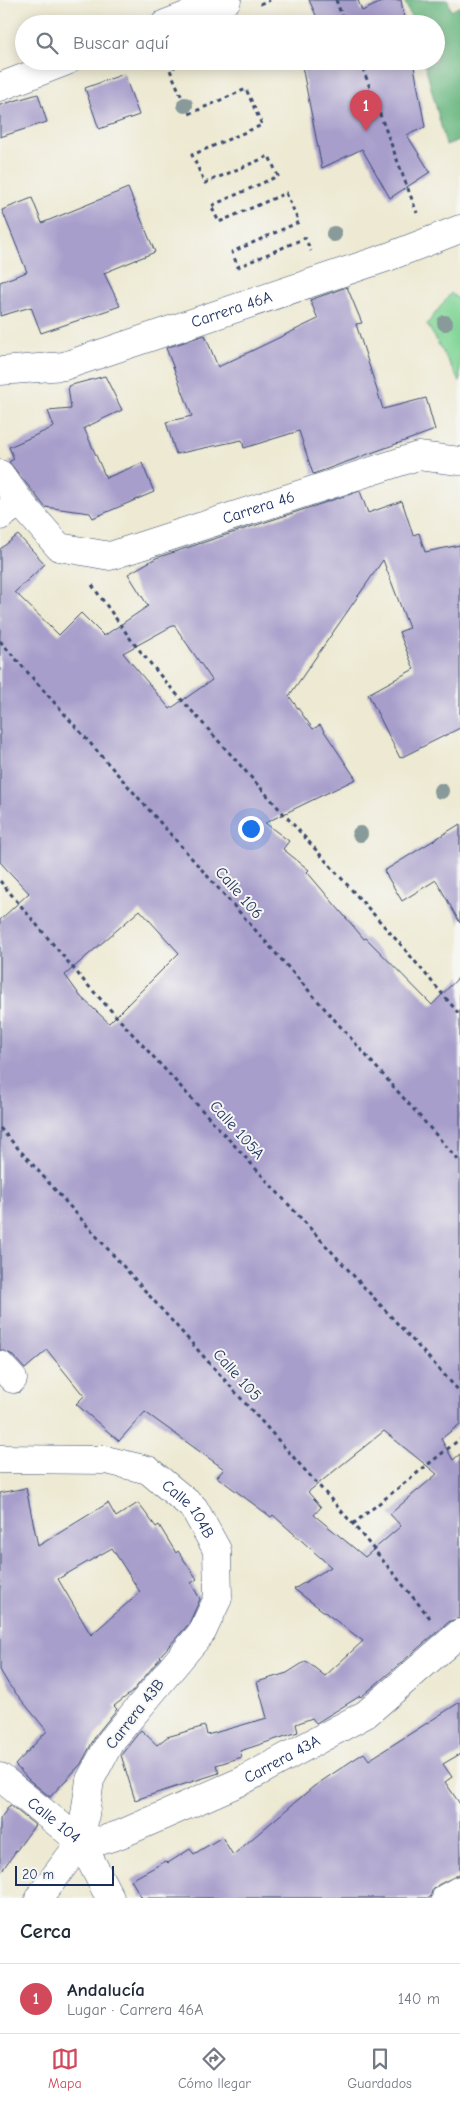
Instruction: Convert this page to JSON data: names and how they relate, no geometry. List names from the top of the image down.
{
  "streets": {
    "street": [
      "Carrera 46A",
      "Carrera 46",
      "Calle 104B",
      "Carrera 43B",
      "Carrera 43A",
      "Calle 104"
    ],
    "path": ["Calle 106", "Calle 105A", "Calle 105"]
  },
  "crossings": [
    ["Calle 105", "Carrera 43A"],
    ["Calle 104B", "Carrera 43B"],
    ["Carrera 43B", "Carrera 43A"],
    ["Carrera 43B", "Calle 104"],
    ["Carrera 43A", "Calle 104"]
  ],
  "scale_bar": "20 m",
  "page": {
    "search": "Buscar aquí",
    "pins": "1",
    "scale": "20 m",
    "heading": "Cerca",
    "list": [
      {
        "mark": "1",
        "name": "Andalucía",
        "note": "Lugar · Carrera 46A",
        "value": "140 m"
      }
    ],
    "nav": ["Mapa", "Cómo llegar", "Guardados"]
  }
}
